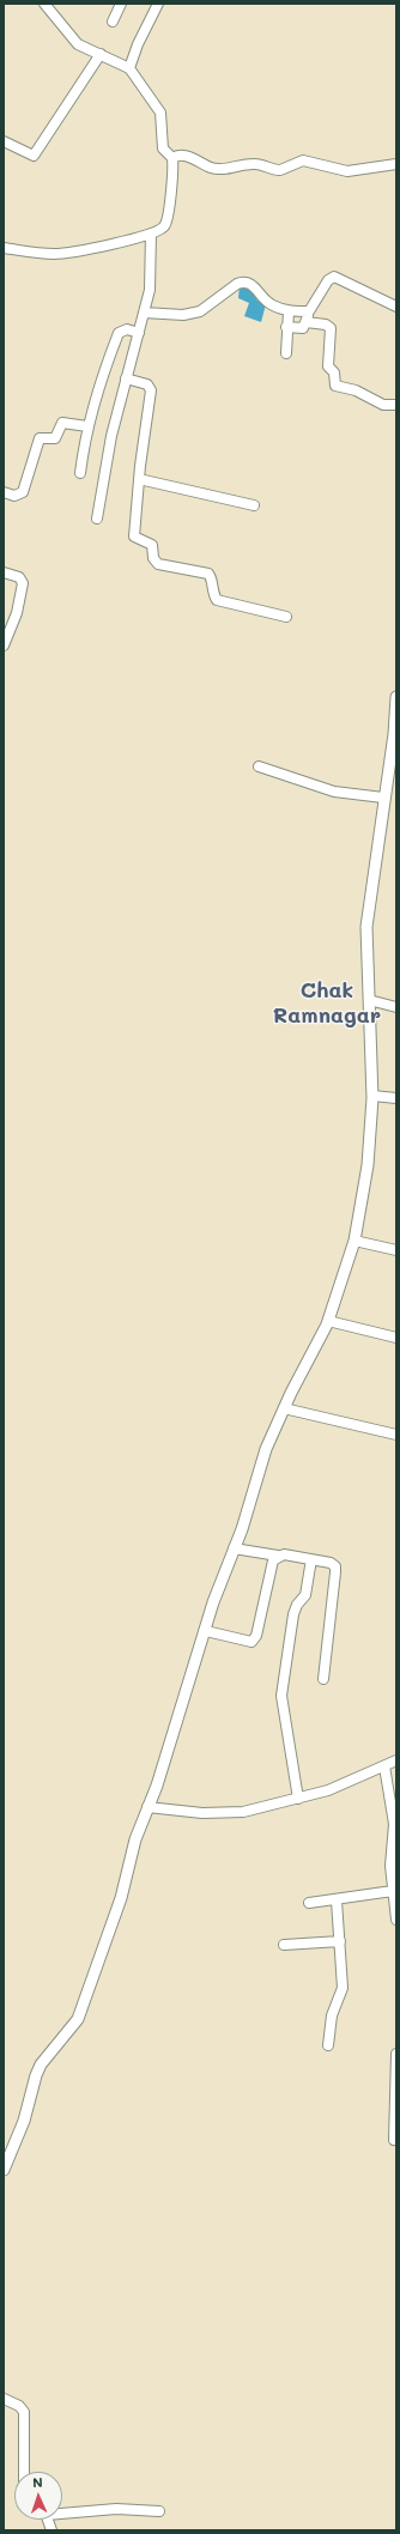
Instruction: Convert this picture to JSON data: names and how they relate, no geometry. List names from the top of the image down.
{
  "districts": ["Chak Ramnagar"],
  "north": "top"
}
